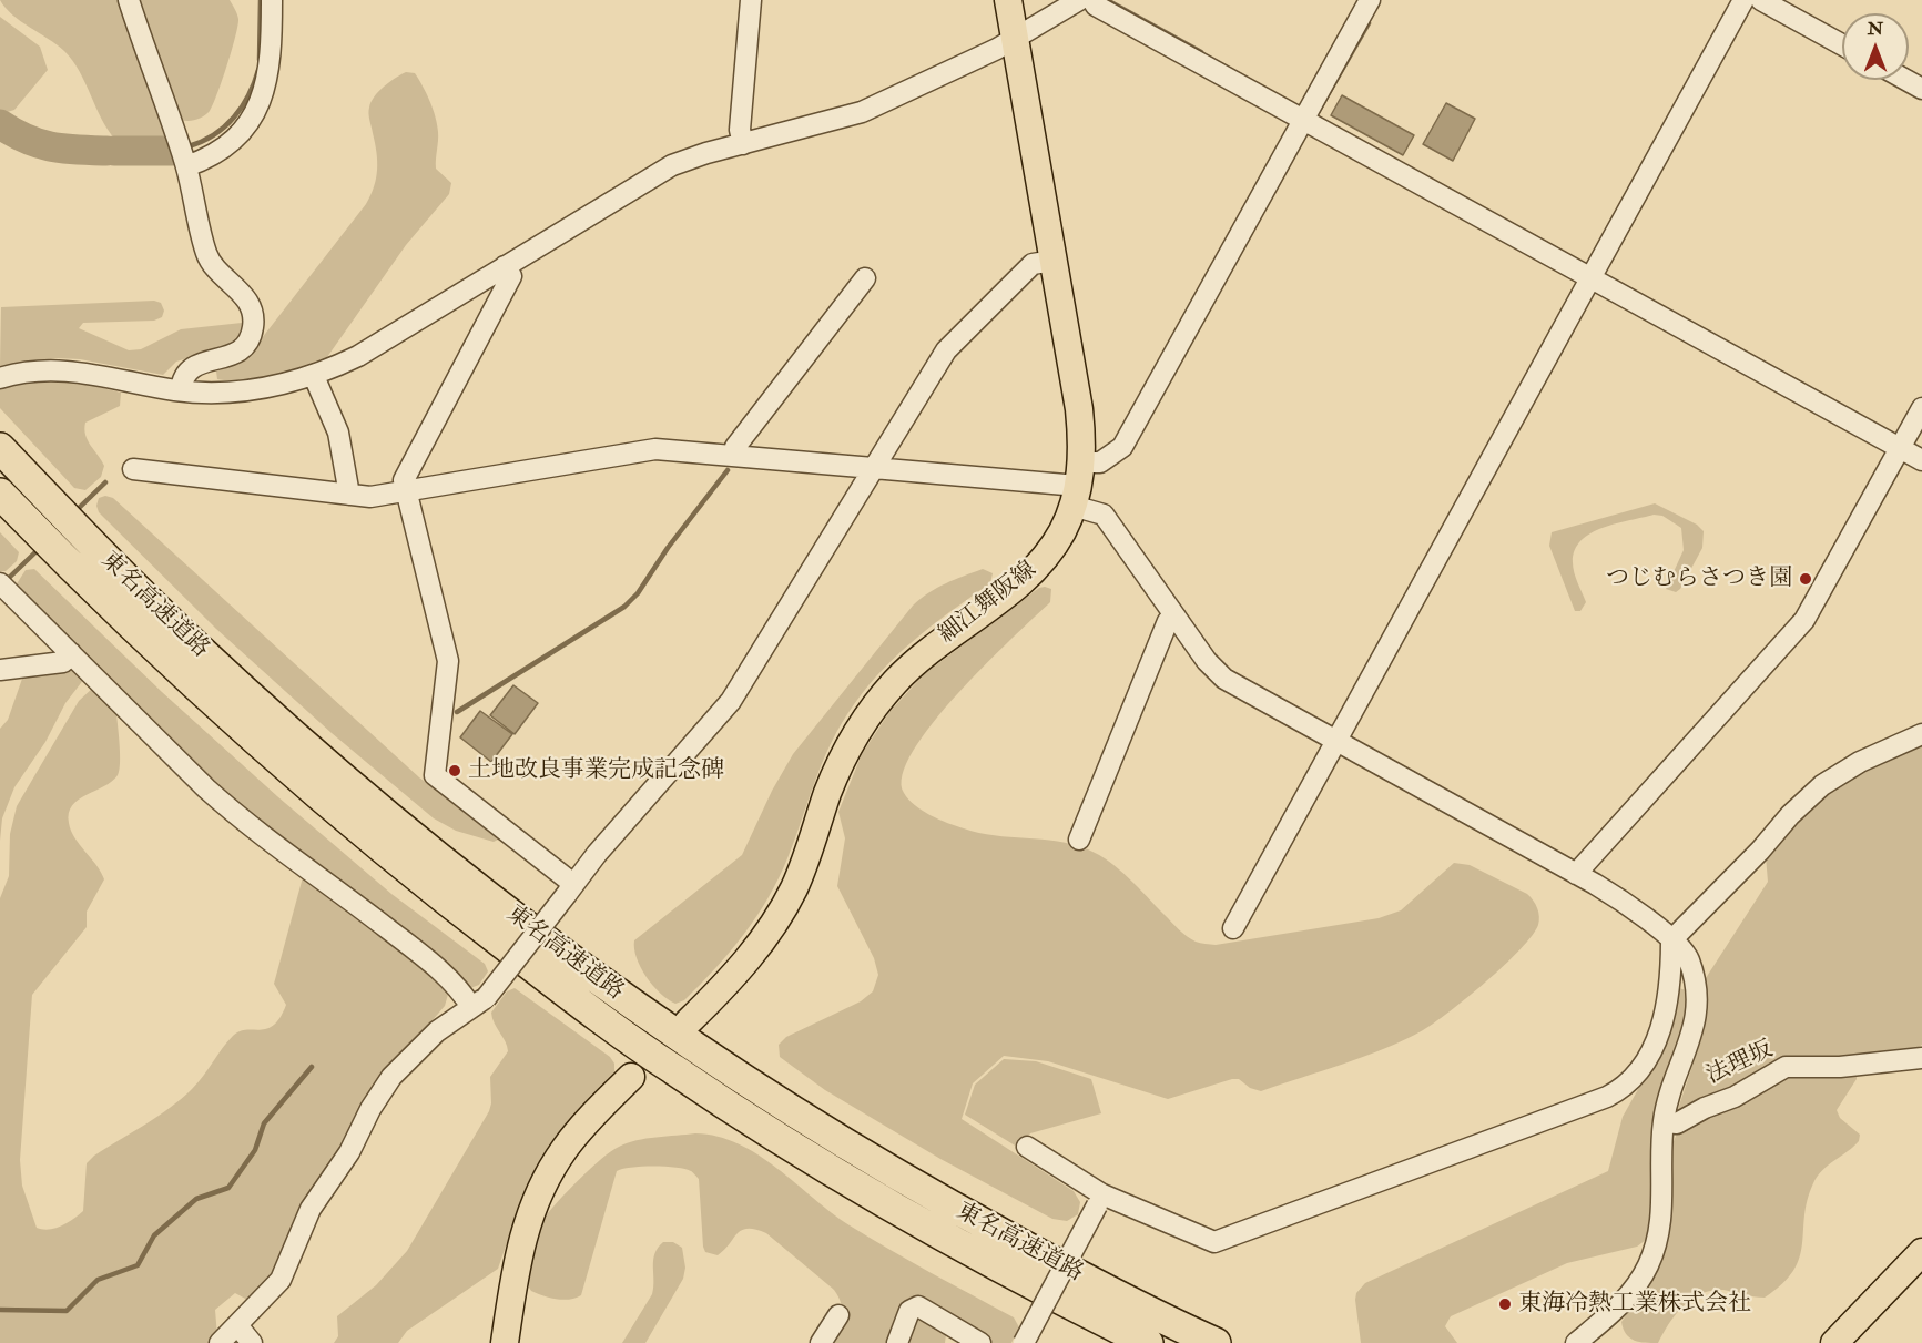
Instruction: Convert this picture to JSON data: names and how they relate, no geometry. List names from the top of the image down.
{
  "streets": {
    "highway": ["東名高速道路"],
    "main road": ["細江舞阪線"],
    "street": ["法理坂"]
  },
  "places": ["つじむらさつき園", "土地改良事業完成記念碑", "東海冷熱工業株式会社"],
  "north": "top"
}
